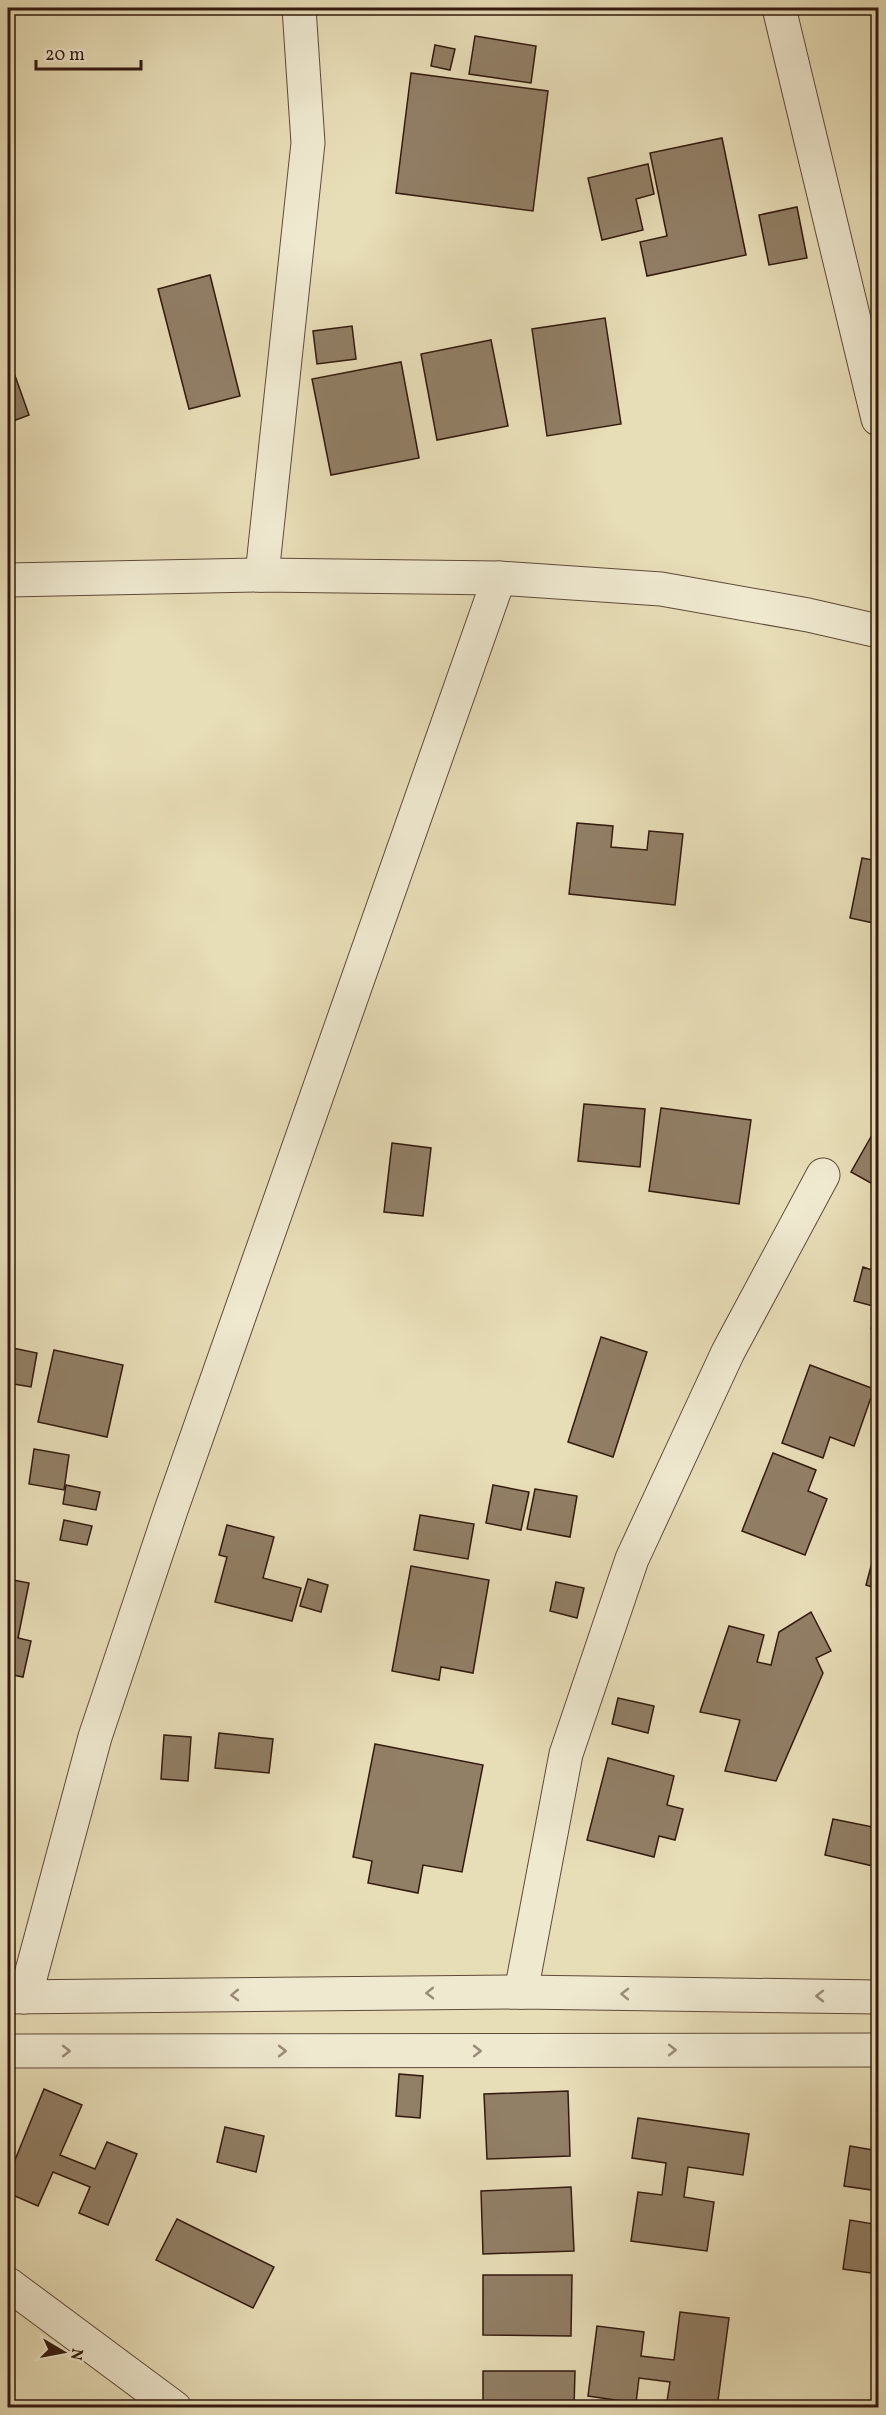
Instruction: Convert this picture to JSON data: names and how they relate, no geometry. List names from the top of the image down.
{
  "scale_bar": "20 m",
  "north": "right"
}
